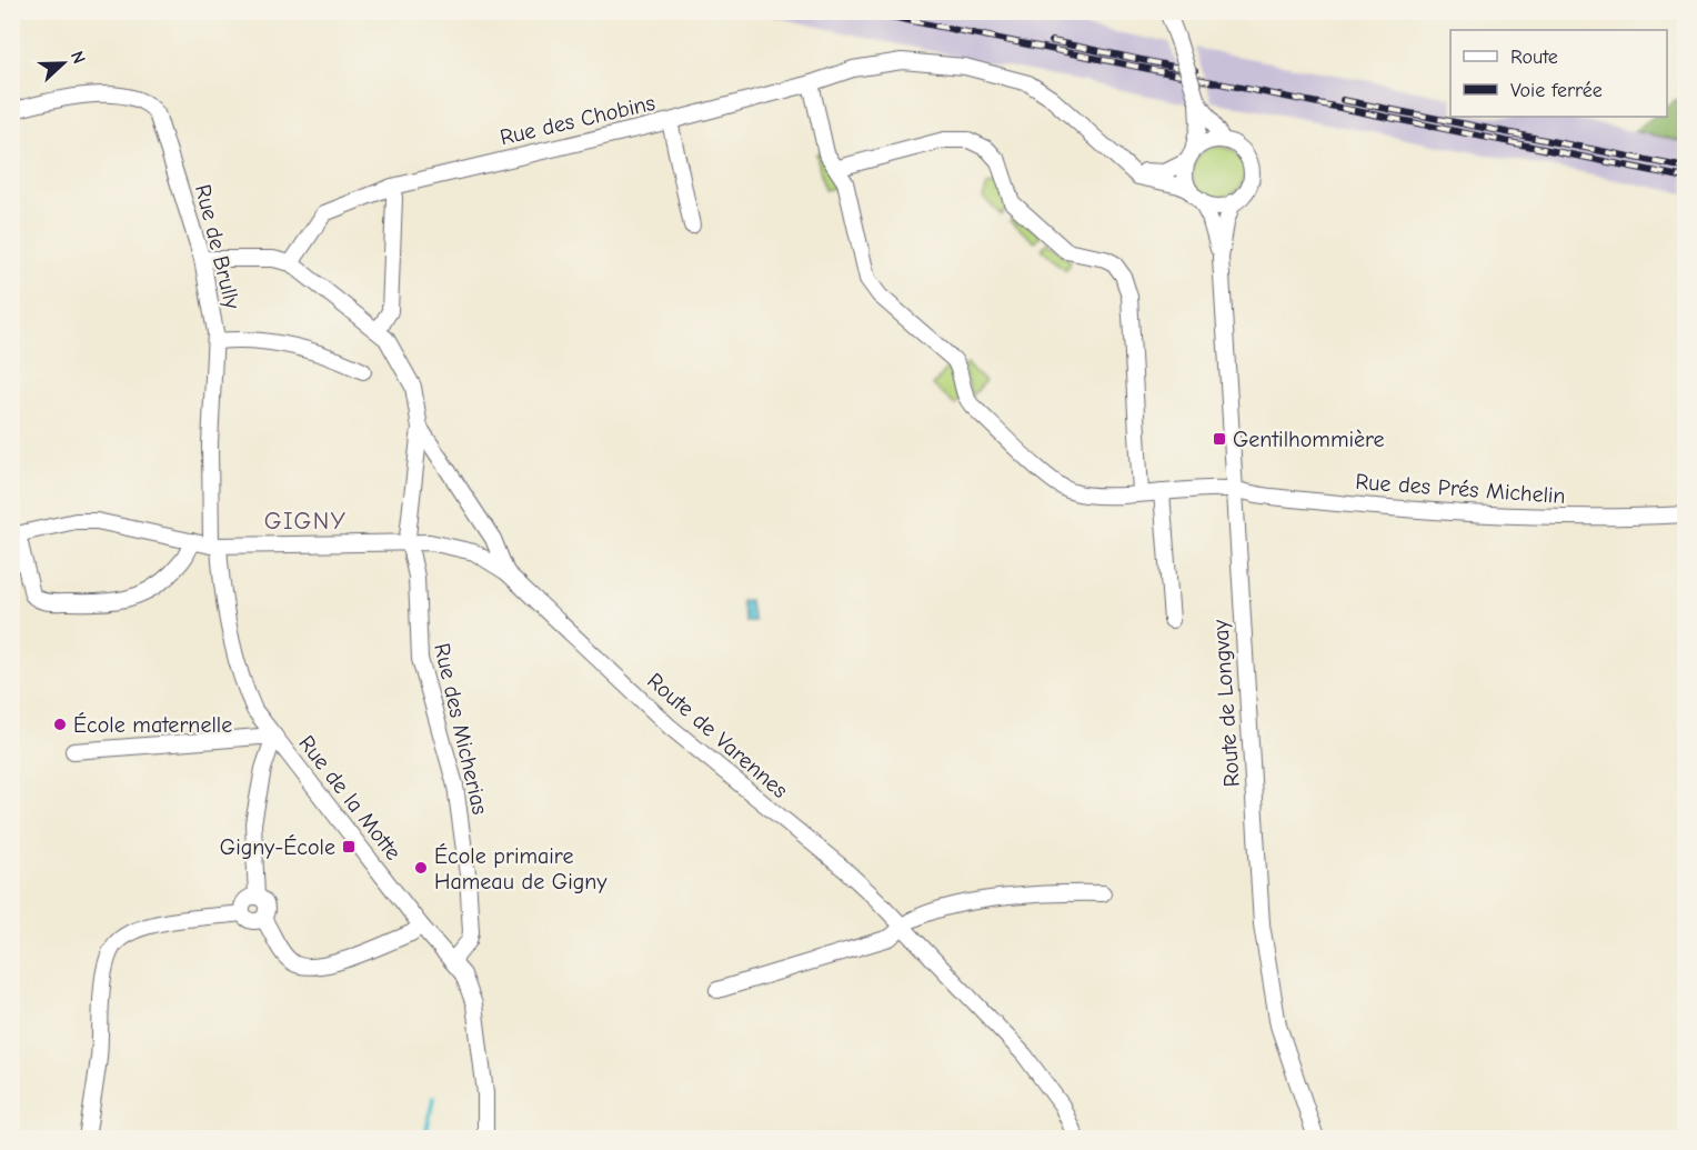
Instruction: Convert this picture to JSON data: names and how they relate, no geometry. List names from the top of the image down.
{
  "streets": {
    "street": [
      "Rue des Chobins",
      "Rue de Brully",
      "Rue des Prés Michelin",
      "Route de Longvay",
      "Rue des Micherias",
      "Route de Varennes",
      "Rue de la Motte"
    ]
  },
  "crossings": [
    ["Rue des Chobins", "Rue des Prés Michelin"],
    ["Rue des Chobins", "Route de Longvay"],
    ["Rue de Brully", "Rue de la Motte"],
    ["Rue des Prés Michelin", "Route de Longvay"],
    ["Rue des Micherias", "Rue de la Motte"]
  ],
  "districts": ["GIGNY"],
  "places": {
    "transit": ["Gentilhommière", "Gigny-École"],
    "other": ["École maternelle", "École primaire Hameau de Gigny"]
  },
  "legend": ["Route", "Voie ferrée"],
  "north": "right"
}
